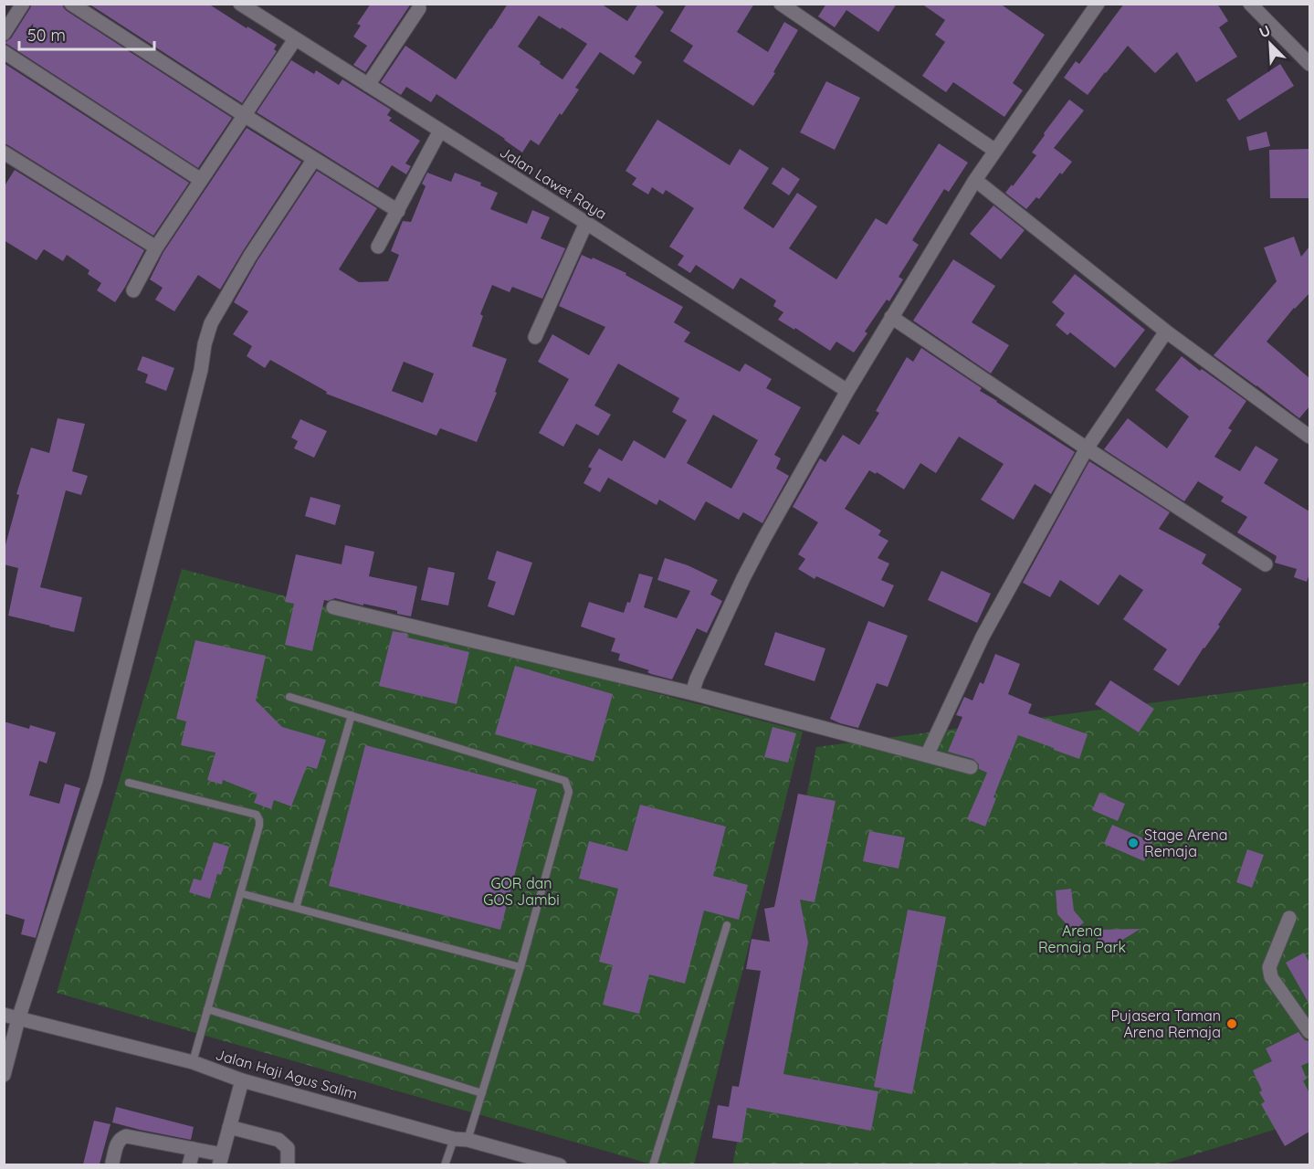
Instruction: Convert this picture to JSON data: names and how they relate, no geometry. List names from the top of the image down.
{
  "streets": {
    "street": ["Jalan Lawet Raya", "Jalan Haji Agus Salim"]
  },
  "parks": ["GOR dan GOS Jambi", "Arena Remaja Park"],
  "places": ["Stage Arena Remaja", "Pujasera Taman Arena Remaja"],
  "scale_bar": "50 m",
  "north": "top left"
}
